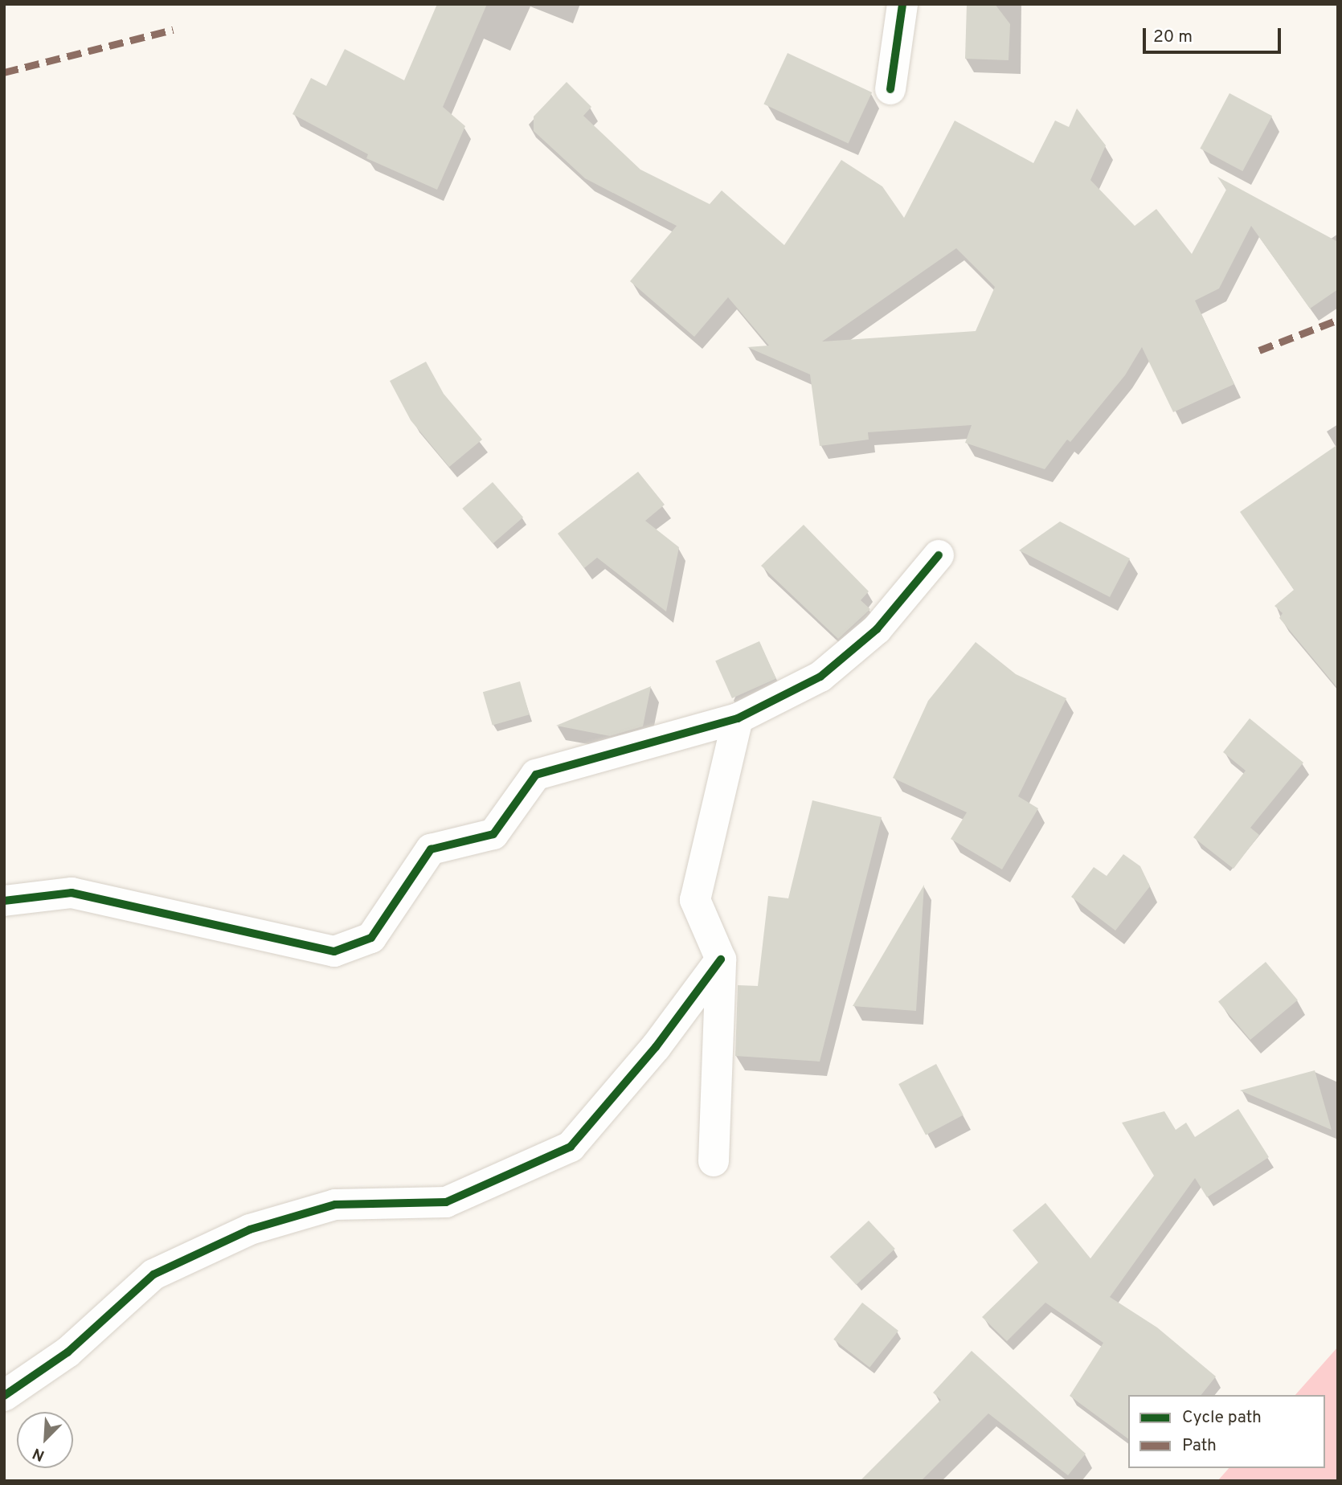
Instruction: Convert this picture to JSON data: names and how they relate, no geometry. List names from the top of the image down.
{
  "legend": ["Cycle path", "Path"],
  "scale_bar": "20 m",
  "north": "bottom left"
}
